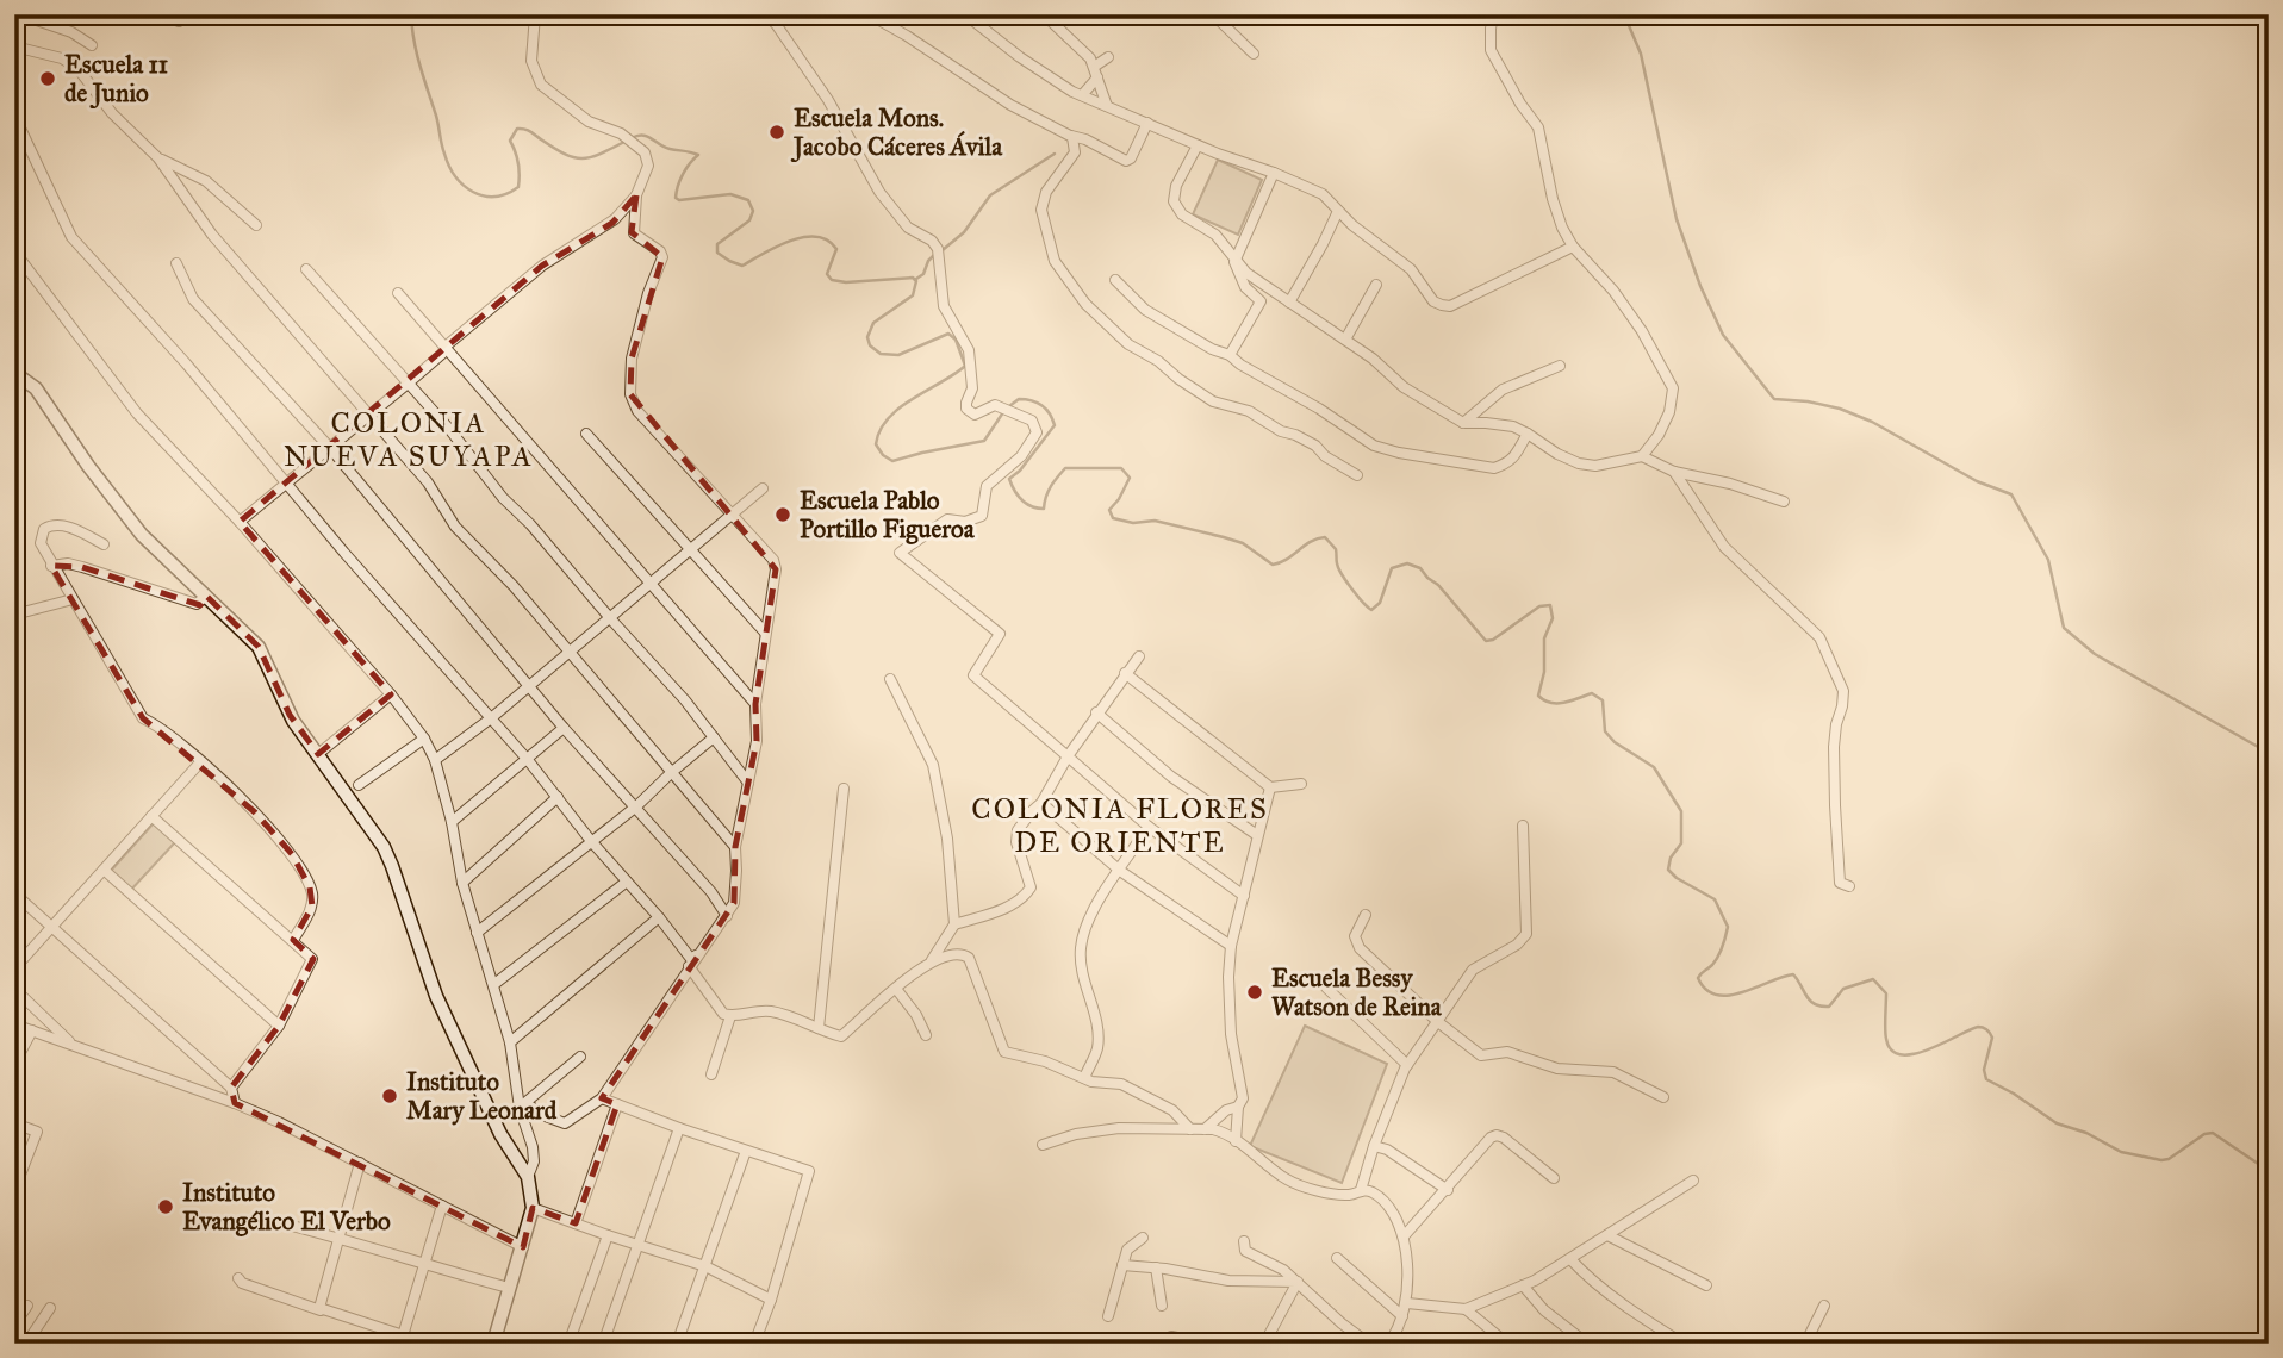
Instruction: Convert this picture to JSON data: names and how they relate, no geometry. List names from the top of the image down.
{
  "districts": ["COLONIA NUEVA SUYAPA", "COLONIA FLORES DE ORIENTE"],
  "places": [
    "Escuela 11 de Junio",
    "Escuela Mons. Jacobo Cáceres Ávila",
    "Escuela Pablo Portillo Figueroa",
    "Escuela Bessy Watson de Reina",
    "Instituto Mary Leonard",
    "Instituto Evangélico El Verbo"
  ]
}
